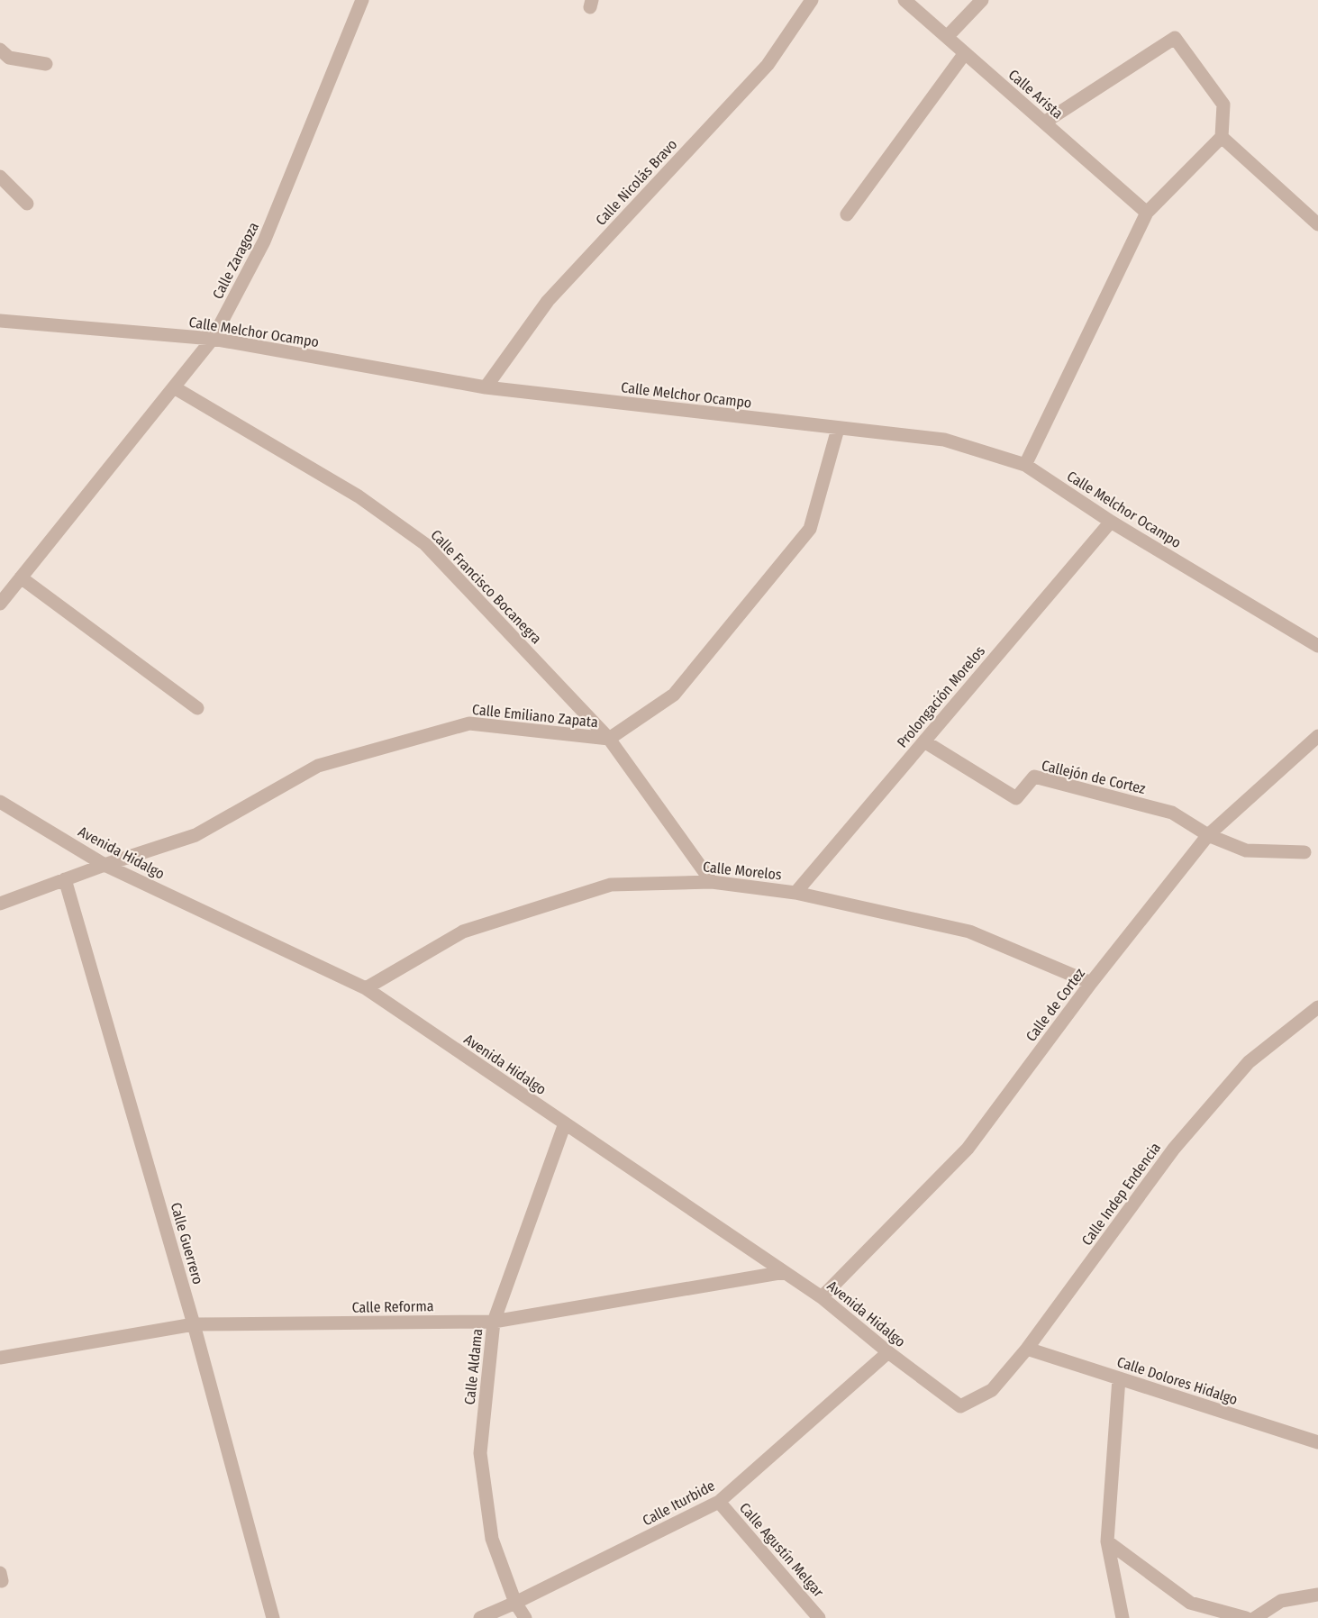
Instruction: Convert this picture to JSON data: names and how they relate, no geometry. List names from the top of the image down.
{
  "streets": {
    "street": [
      "Calle Arista",
      "Calle Nicolás Bravo",
      "Calle Zaragoza",
      "Calle Melchor Ocampo",
      "Calle Francisco Bocanegra",
      "Prolongación Morelos",
      "Calle Emiliano Zapata",
      "Callejón de Cortez",
      "Avenida Hidalgo",
      "Calle Morelos",
      "Calle de Cortez",
      "Calle Indep Endencia",
      "Calle Guerrero",
      "Calle Reforma",
      "Calle Aldama",
      "Calle Dolores Hidalgo",
      "Calle Iturbide",
      "Calle Agustín Melgar"
    ]
  },
  "crossings": [
    ["Calle Nicolás Bravo", "Calle Melchor Ocampo"],
    ["Calle Zaragoza", "Calle Melchor Ocampo"],
    ["Calle Zaragoza", "Calle Francisco Bocanegra"],
    ["Calle Melchor Ocampo", "Prolongación Morelos"],
    ["Calle Melchor Ocampo", "Calle Emiliano Zapata"],
    ["Calle Francisco Bocanegra", "Calle Emiliano Zapata"],
    ["Calle Francisco Bocanegra", "Calle Morelos"],
    ["Prolongación Morelos", "Callejón de Cortez"],
    ["Prolongación Morelos", "Calle Morelos"],
    ["Calle Emiliano Zapata", "Avenida Hidalgo"],
    ["Calle Emiliano Zapata", "Calle Guerrero"],
    ["Callejón de Cortez", "Calle de Cortez"],
    ["Avenida Hidalgo", "Calle Morelos"],
    ["Avenida Hidalgo", "Calle de Cortez"],
    ["Avenida Hidalgo", "Calle Indep Endencia"],
    ["Avenida Hidalgo", "Calle Reforma"],
    ["Avenida Hidalgo", "Calle Aldama"],
    ["Avenida Hidalgo", "Calle Iturbide"],
    ["Calle Morelos", "Calle de Cortez"],
    ["Calle Indep Endencia", "Calle Dolores Hidalgo"],
    ["Calle Guerrero", "Calle Reforma"],
    ["Calle Reforma", "Calle Aldama"],
    ["Calle Aldama", "Calle Iturbide"],
    ["Calle Iturbide", "Calle Agustín Melgar"]
  ]
}
